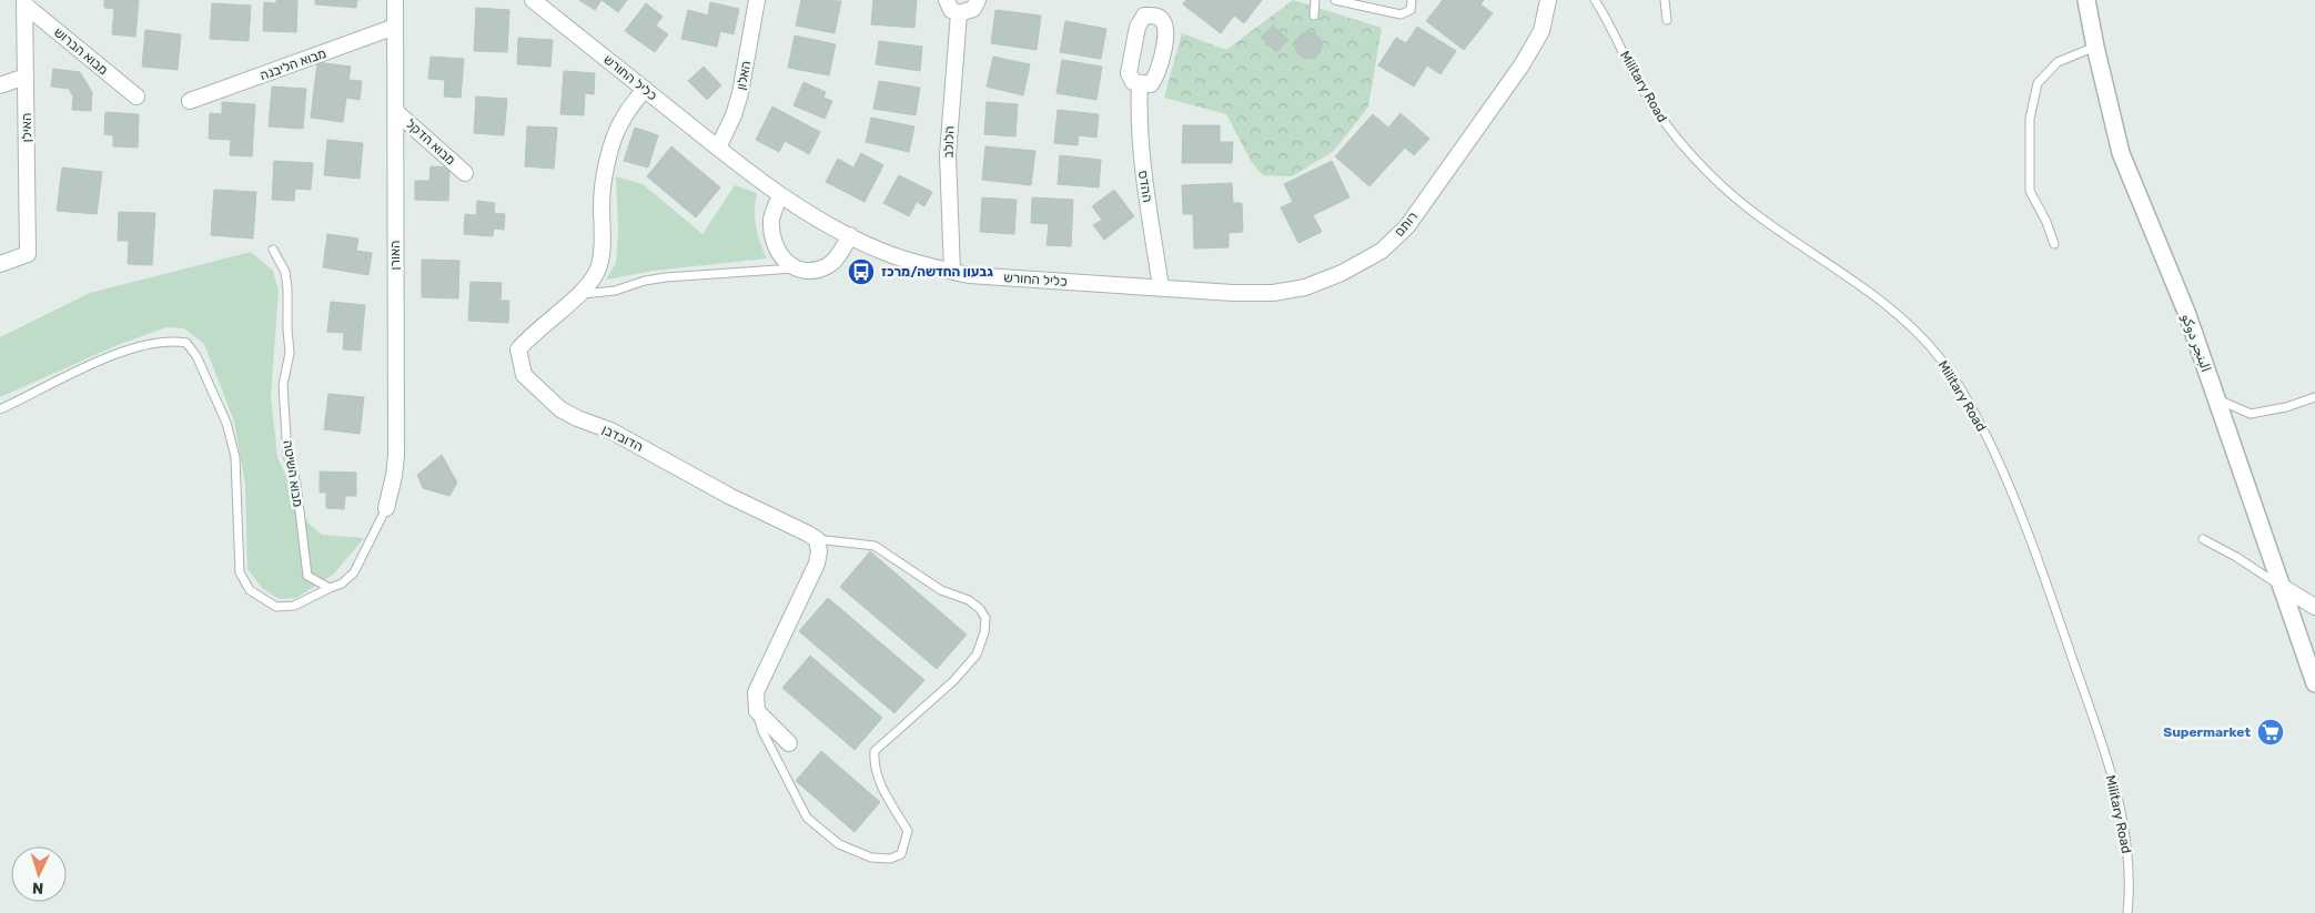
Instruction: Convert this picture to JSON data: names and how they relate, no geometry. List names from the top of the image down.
{
  "streets": {
    "street": [
      "מבוא הברוש",
      "מבוא הליבנה",
      "האלון",
      "כליל החורש",
      "האילן",
      "מבוא הדקל",
      "הלולב",
      "ההדס",
      "רותם",
      "האורן",
      "البنجر دوكو",
      "הדובדבן"
    ],
    "lane": ["Military Road", "מבוא השיטה"]
  },
  "crossings": [
    ["מבוא הברוש", "האילן"],
    ["מבוא הליבנה", "האורן"],
    ["האלון", "כליל החורש"],
    ["כליל החורש", "הלולב"],
    ["כליל החורש", "ההדס"],
    ["כליל החורש", "רותם"],
    ["כליל החורש", "הדובדבן"],
    ["מבוא הדקל", "האורן"],
    ["ההדס", "רותם"]
  ],
  "places": {
    "bus stop": ["גבעון החדשה/מרכז"],
    "supermarket": ["Supermarket"]
  },
  "north": "bottom"
}
